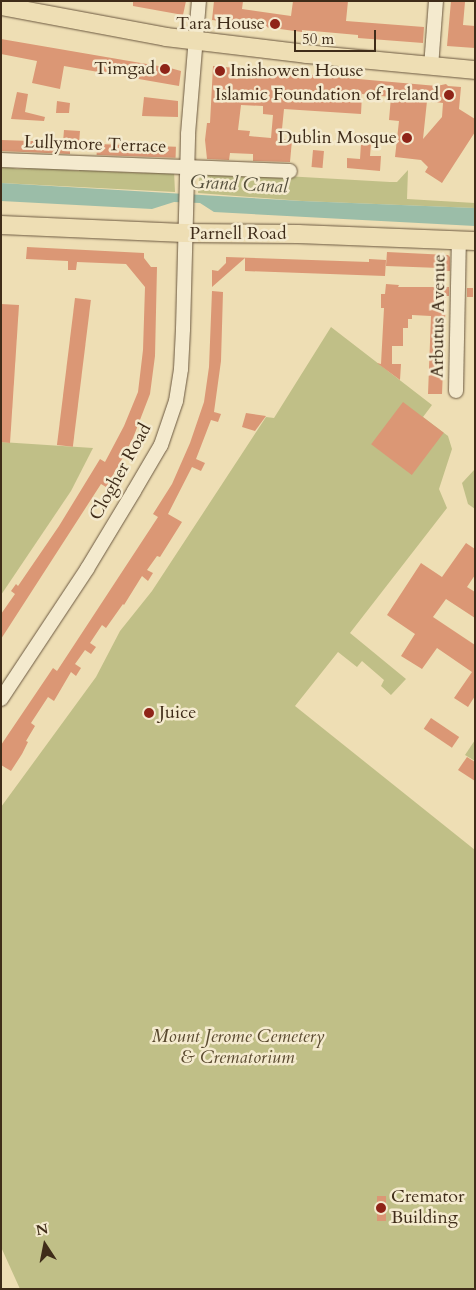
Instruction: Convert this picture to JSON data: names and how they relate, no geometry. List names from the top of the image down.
{
  "streets": {
    "main road": ["Parnell Road"],
    "street": ["Lullymore Terrace", "Arbutus Avenue", "Clogher Road"]
  },
  "crossings": [
    ["Lullymore Terrace", "Clogher Road"],
    ["Parnell Road", "Arbutus Avenue"],
    ["Parnell Road", "Clogher Road"]
  ],
  "water": ["Grand Canal"],
  "parks": ["Mount Jerome Cemetery & Crematorium"],
  "places": [
    "Tara House",
    "Timgad",
    "Inishowen House",
    "Islamic Foundation of Ireland",
    "Dublin Mosque",
    "Juice",
    "Cremator Building"
  ],
  "scale_bar": "50 m",
  "north": "top"
}
